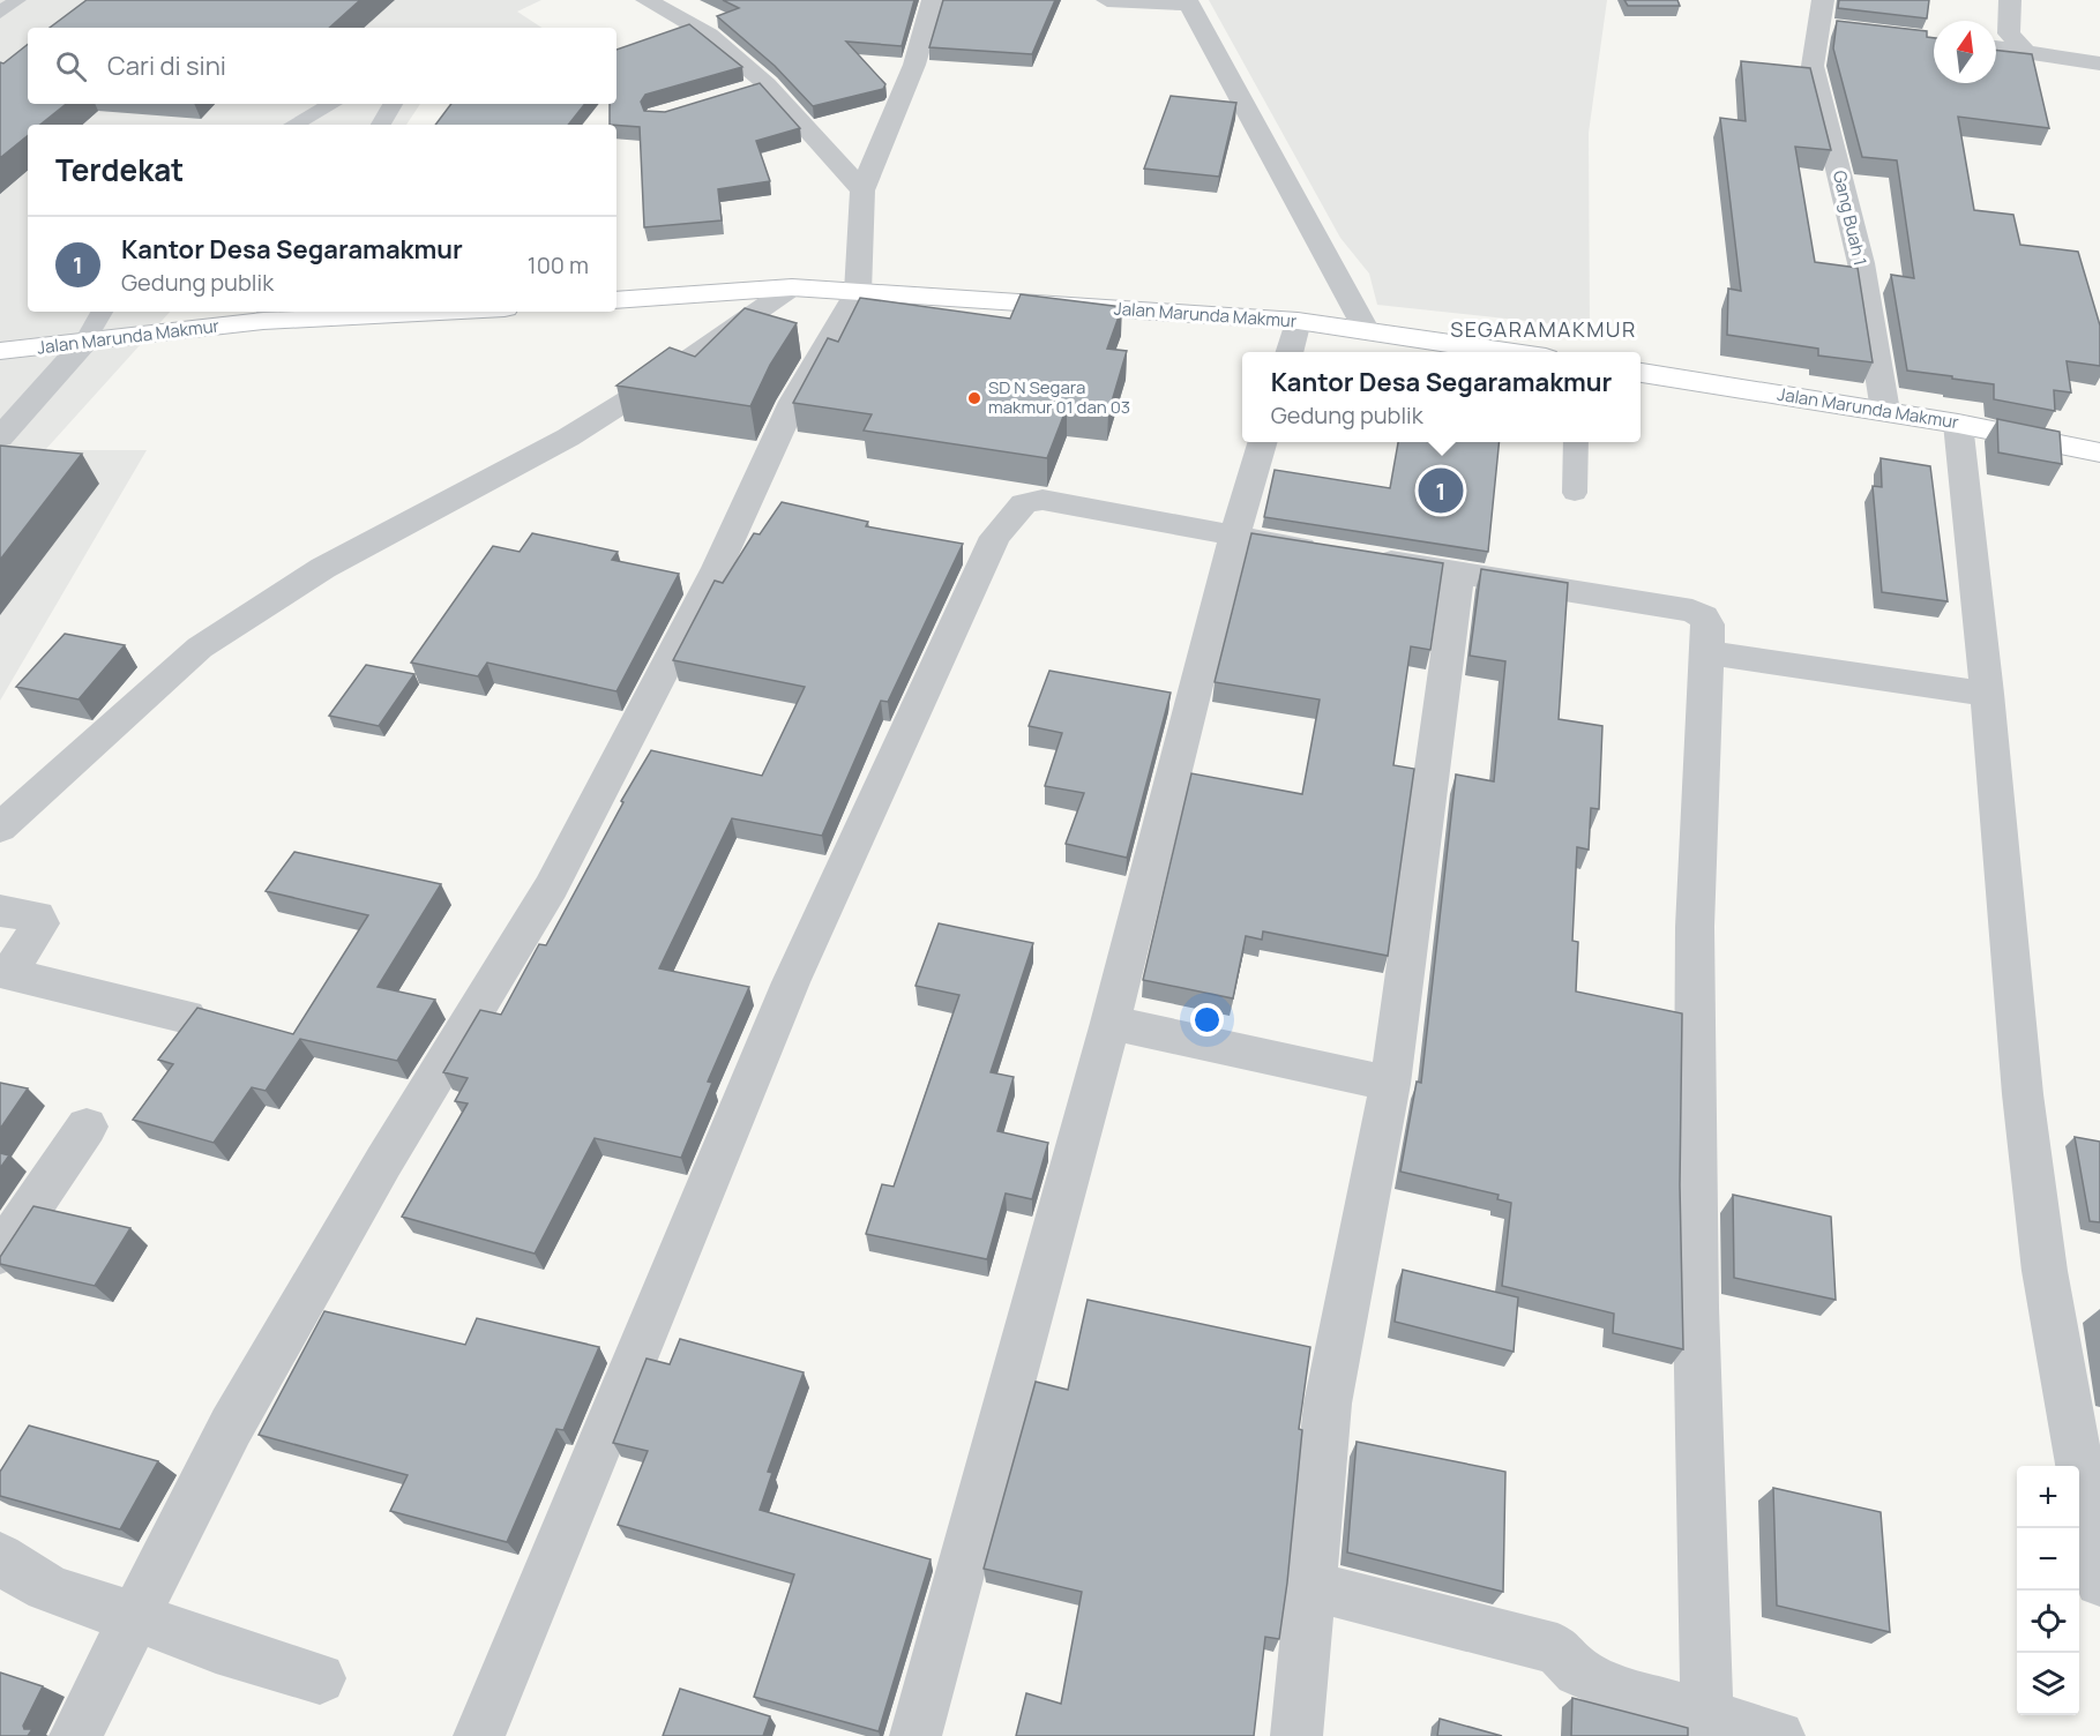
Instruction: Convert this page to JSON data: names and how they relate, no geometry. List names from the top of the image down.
{
  "streets": {
    "main road": ["Jalan Marunda Makmur"],
    "street": ["Gang Buah 1"]
  },
  "crossings": [
    ["Gang Buah 1", "Jalan Marunda Makmur"]
  ],
  "districts": ["SEGARAMAKMUR"],
  "places": ["SD N Segara makmur 01 dan 03"],
  "north": "top",
  "page": {
    "search": "Cari di sini",
    "heading": "Terdekat",
    "list": [
      {
        "mark": "1",
        "name": "Kantor Desa Segaramakmur",
        "note": "Gedung publik",
        "value": "100 m"
      }
    ],
    "popup": ["Kantor Desa Segaramakmur", "Gedung publik"],
    "pins": "1",
    "map_buttons": ["+", "−"]
  }
}
